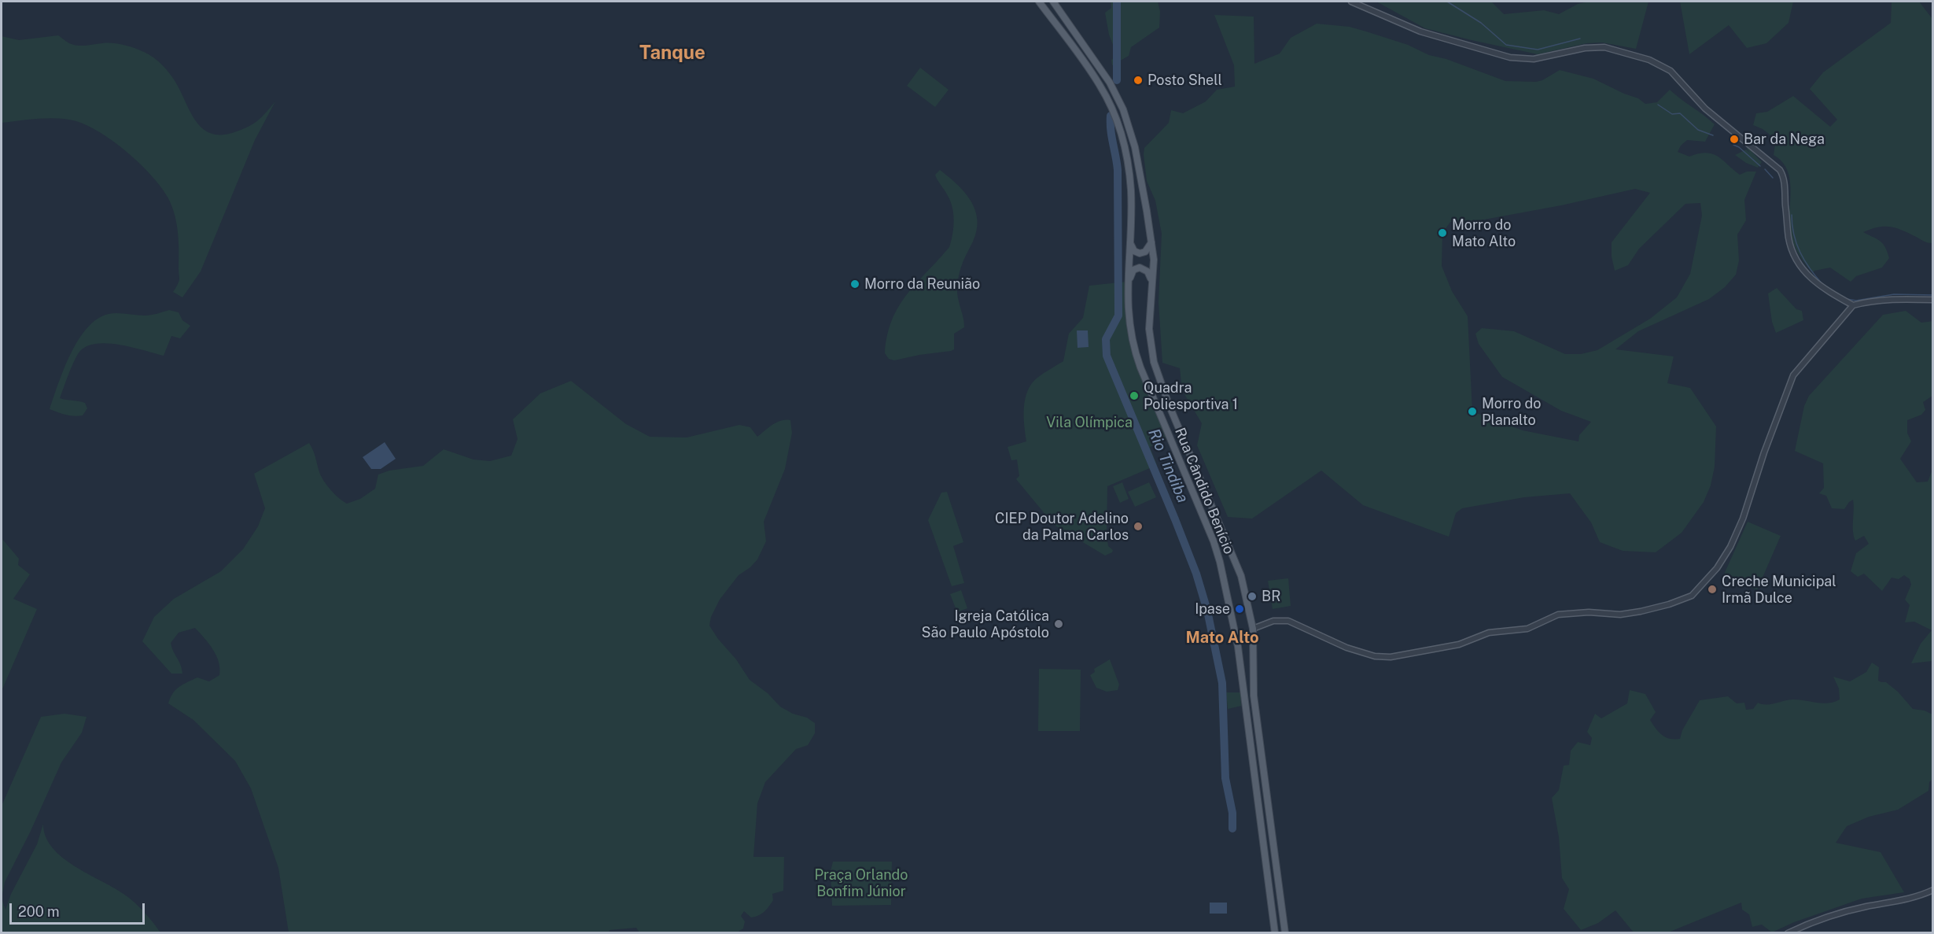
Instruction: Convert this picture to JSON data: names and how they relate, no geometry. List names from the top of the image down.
{
  "streets": {
    "main road": ["Rua Cândido Benício"]
  },
  "districts": ["Tanque", "Mato Alto"],
  "water": ["Rio Tindiba"],
  "parks": ["Vila Olímpica", "Praça Orlando Bonfim Júnior"],
  "places": [
    "Posto Shell",
    "Bar da Nega",
    "Morro do Mato Alto",
    "Morro da Reunião",
    "Quadra Poliesportiva 1",
    "Morro do Planalto",
    "CIEP Doutor Adelino da Palma Carlos",
    "Creche Municipal Irmã Dulce",
    "BR",
    "Ipase",
    "Igreja Católica São Paulo Apóstolo"
  ],
  "scale_bar": "200 m"
}
